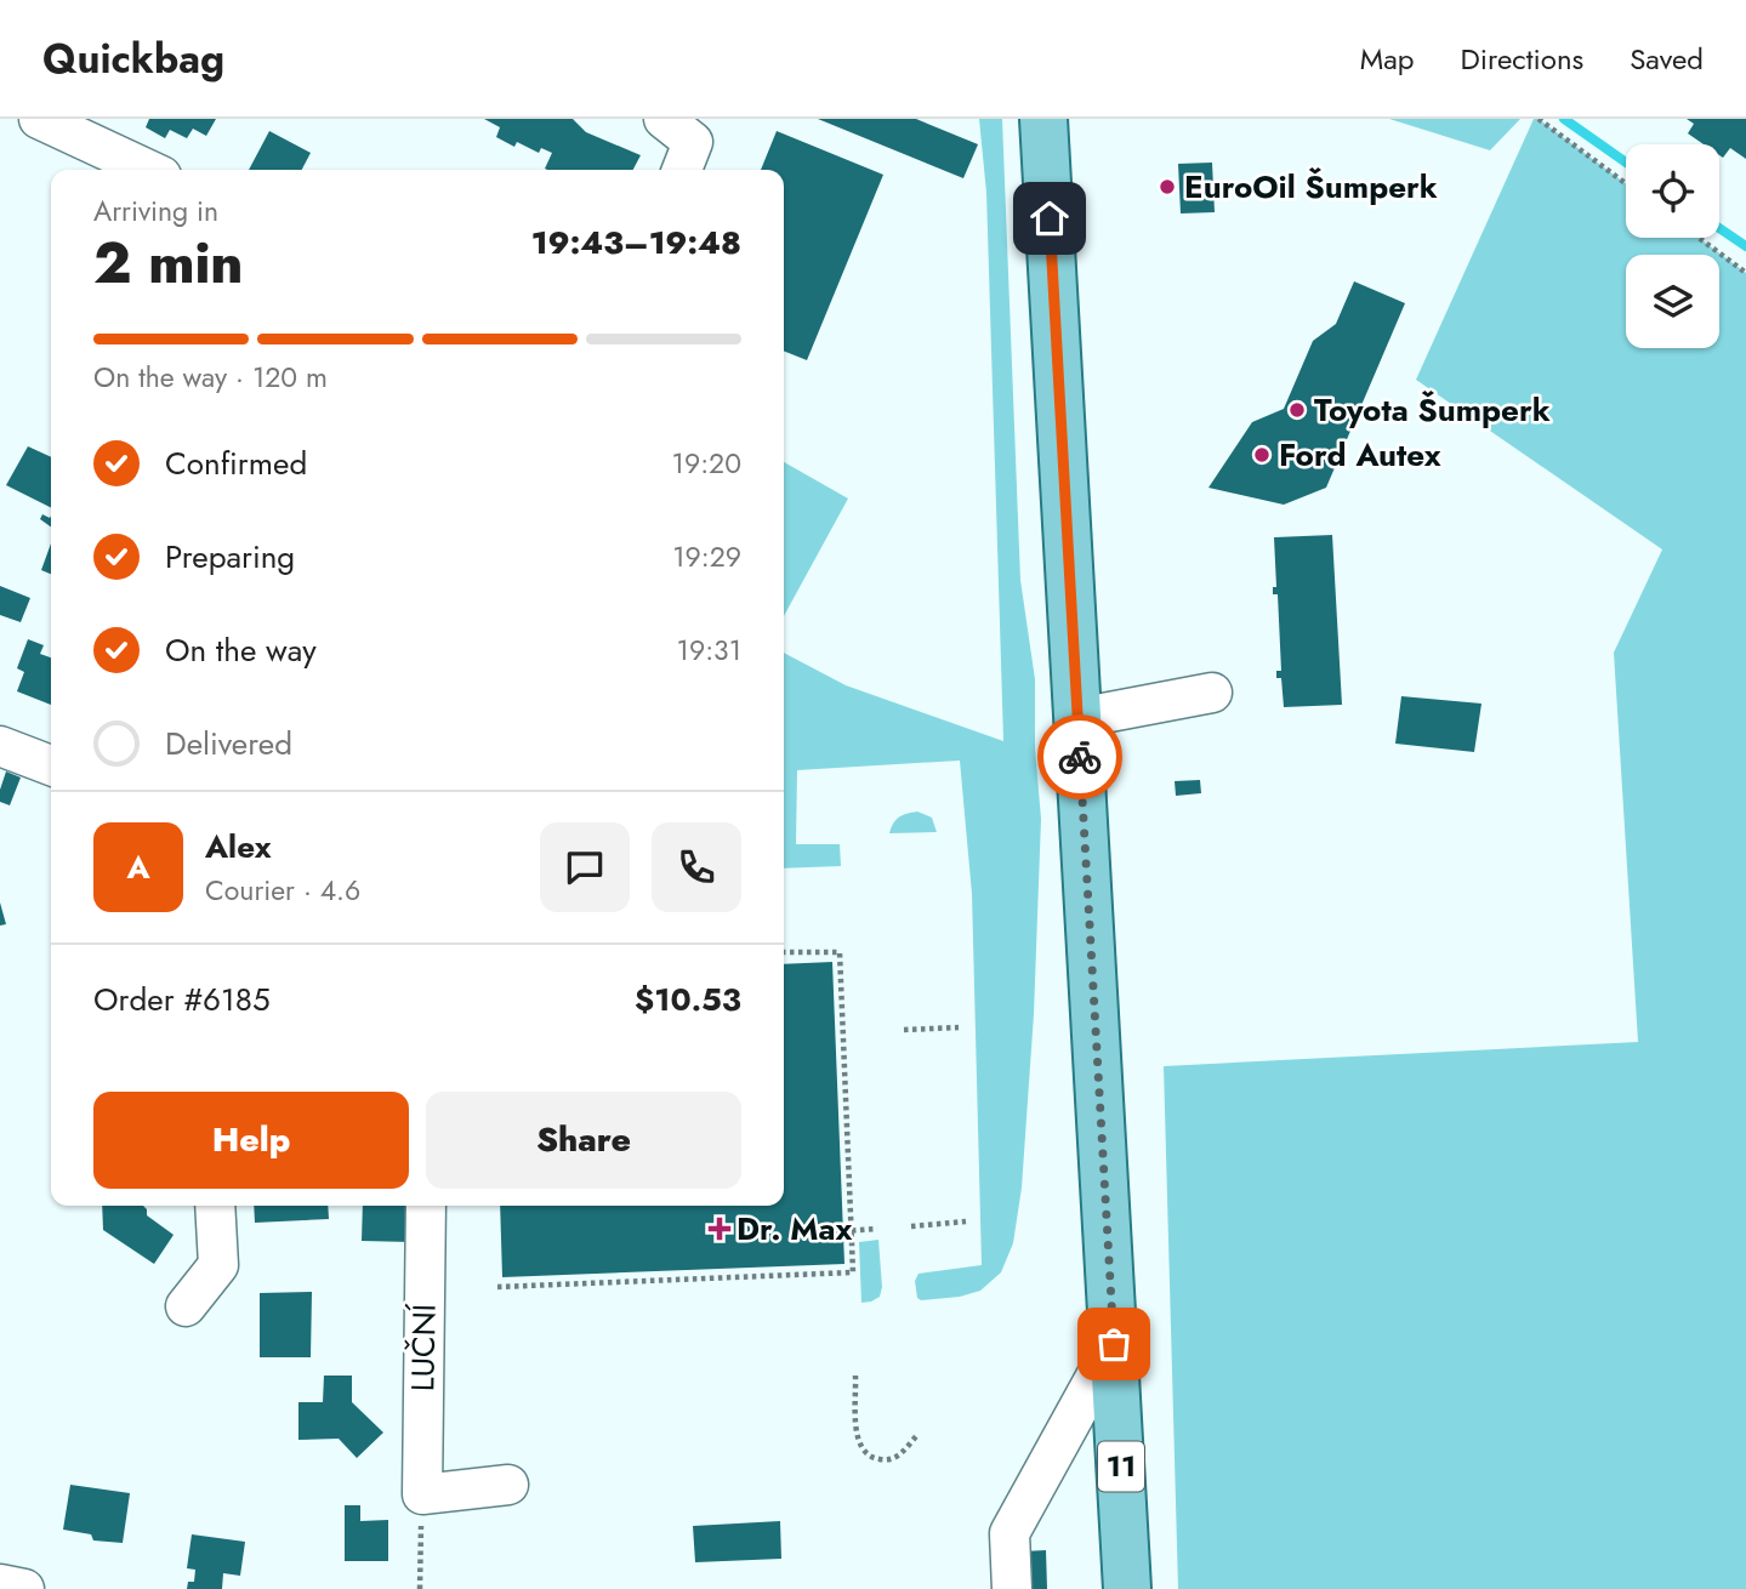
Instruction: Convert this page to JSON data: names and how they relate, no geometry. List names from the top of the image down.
{
  "streets": {
    "main road": ["11"],
    "street": ["LUČNÍ"]
  },
  "places": {
    "other": ["EuroOil Šumperk", "Toyota Šumperk", "Ford Autex"],
    "health": ["Dr. Max"]
  },
  "page": {
    "header": "Quickbag",
    "nav": ["Map", "Directions", "Saved"],
    "heading": ["2 min", "Arriving in", "19:43–19:48"],
    "panel": [
      "Alex",
      "Courier · 4.6",
      "Order #6185",
      "$10.53"
    ],
    "bar": "On the way · 120 m",
    "list": [
      ["Confirmed", "19:20"],
      ["Preparing", "19:29"],
      ["On the way", "19:31"],
      "Delivered"
    ],
    "round": "A",
    "buttons": ["Help", "Share"]
  }
}
